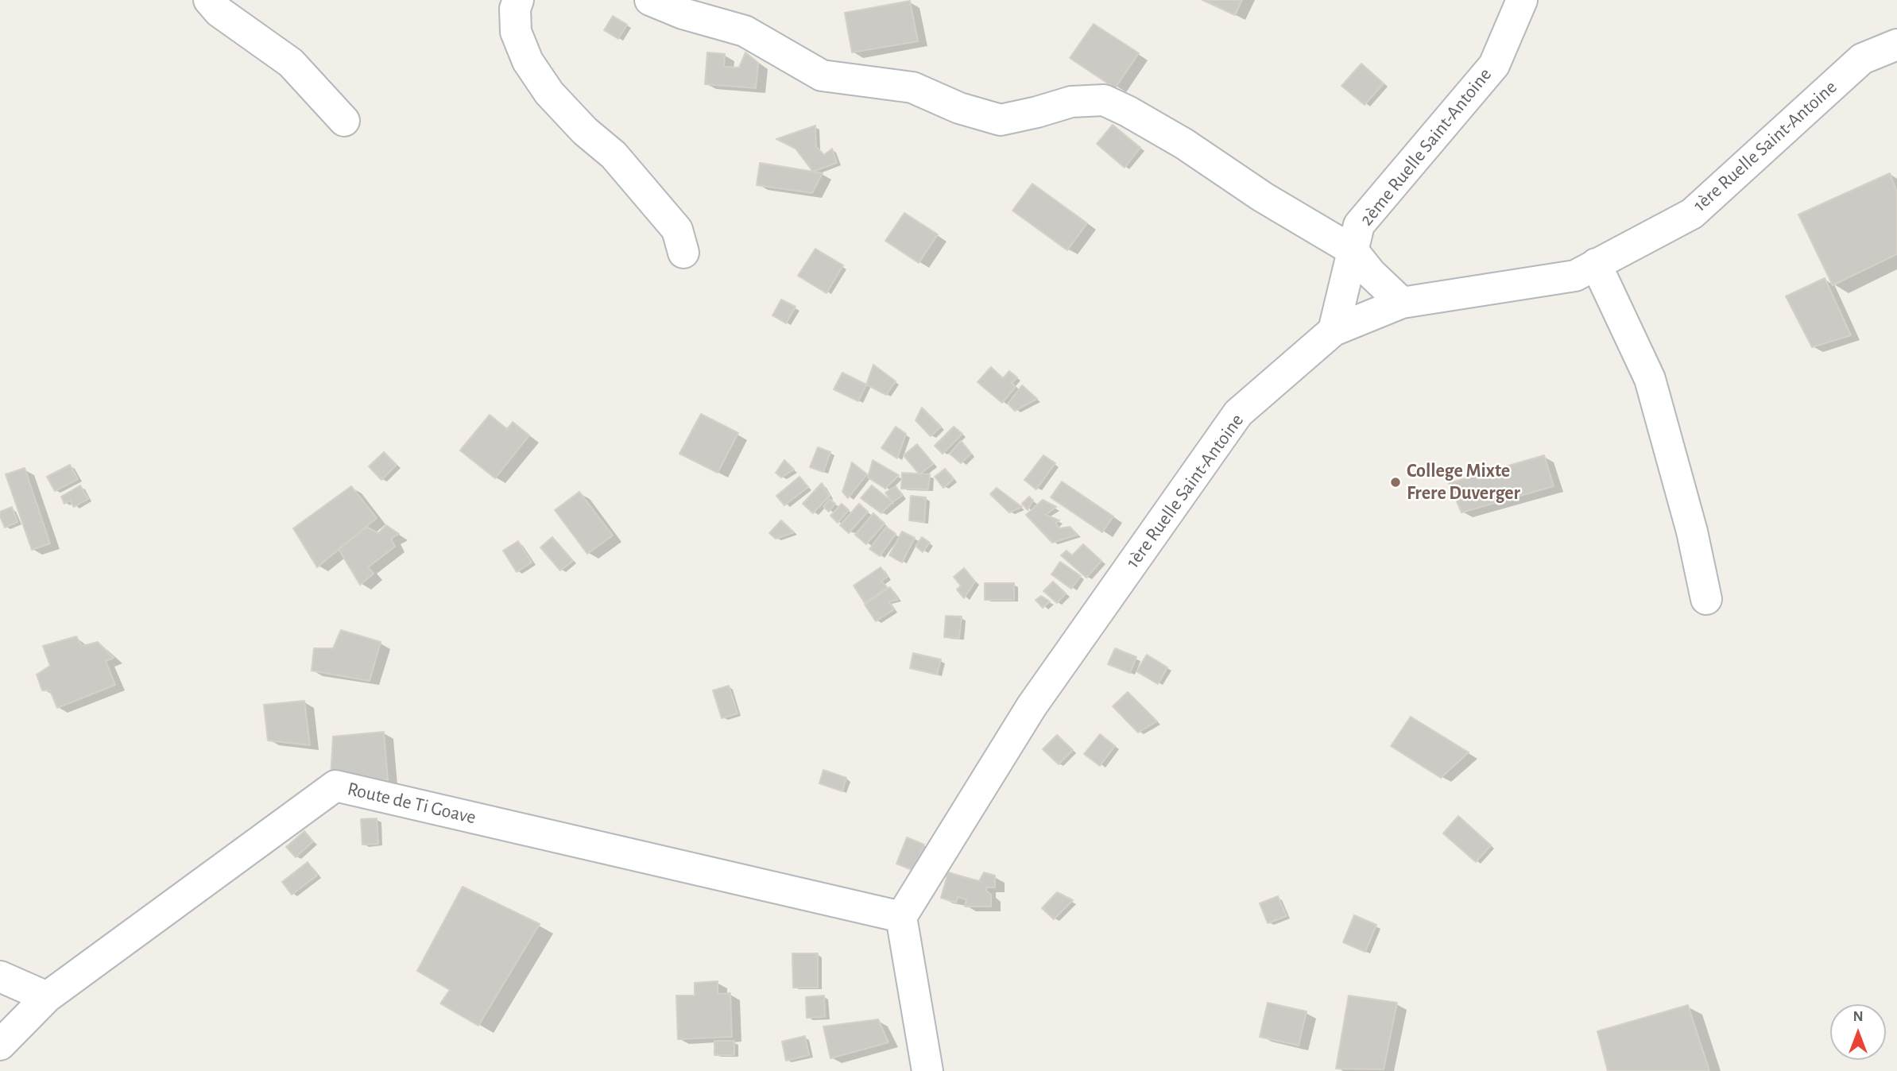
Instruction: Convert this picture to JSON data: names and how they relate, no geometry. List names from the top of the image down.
{
  "streets": {
    "street": ["1ère Ruelle Saint-Antoine", "2ème Ruelle Saint-Antoine", "Route de Ti Goave"]
  },
  "crossings": [
    ["1ère Ruelle Saint-Antoine", "2ème Ruelle Saint-Antoine"],
    ["1ère Ruelle Saint-Antoine", "Route de Ti Goave"]
  ],
  "places": ["College Mixte Frere Duverger"],
  "north": "top"
}
